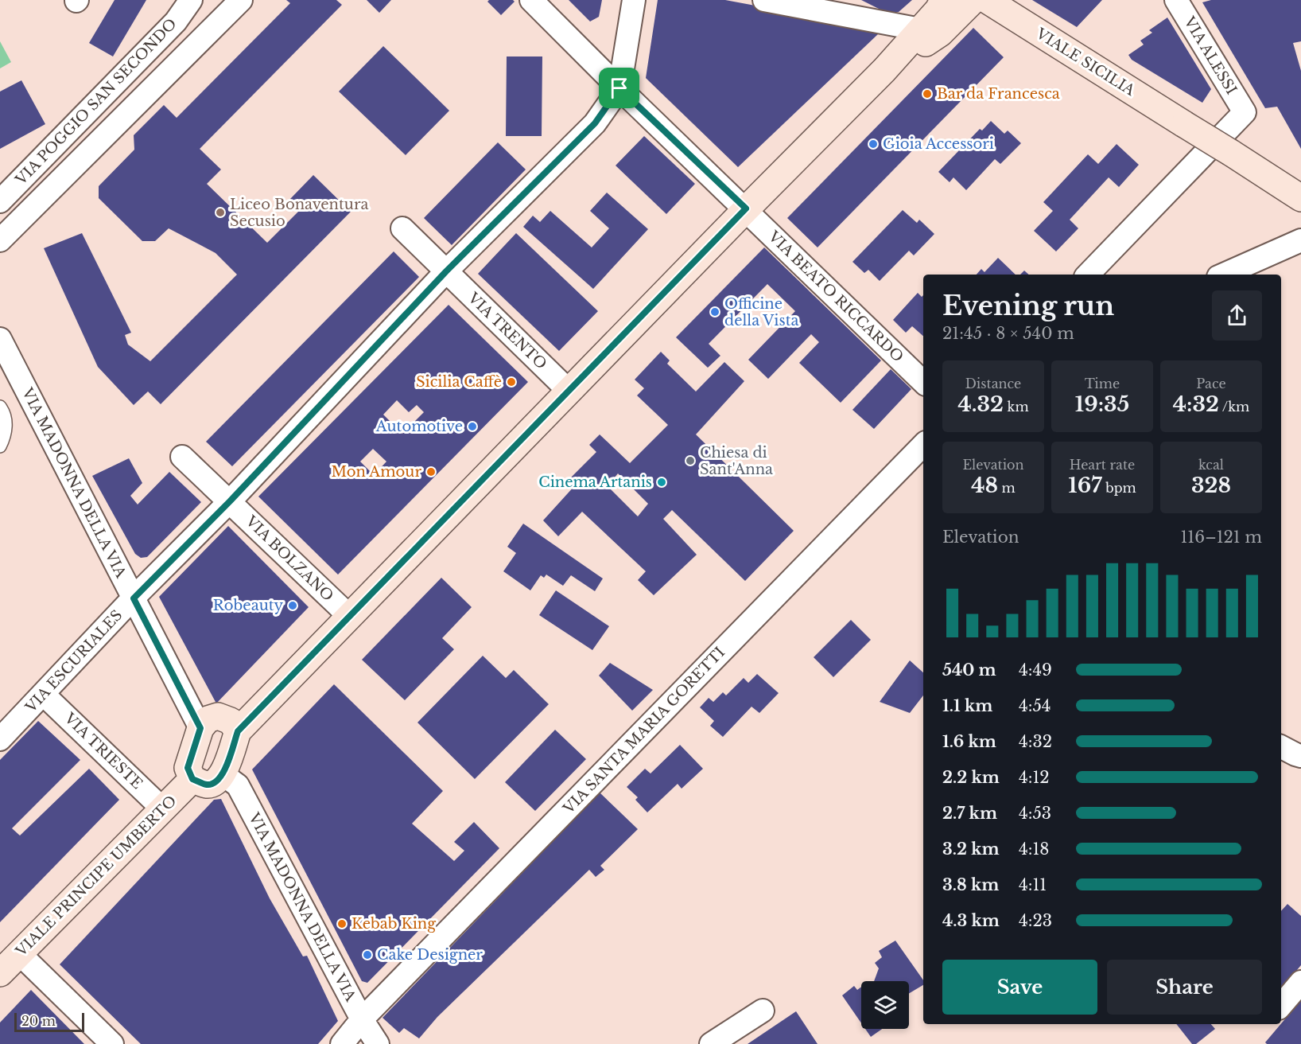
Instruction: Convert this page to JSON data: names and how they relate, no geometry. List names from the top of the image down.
{
  "streets": {
    "main road": ["VIALE SICILIA", "VIALE PRINCIPE UMBERTO"],
    "street": [
      "VIA ALESSI",
      "VIA POGGIO SAN SECONDO",
      "VIA BEATO RICCARDO",
      "VIA TRENTO",
      "VIA MADONNA DELLA VIA",
      "VIA BOLZANO",
      "VIA ESCURIALES",
      "VIA SANTA MARIA GORETTI",
      "VIA TRIESTE"
    ]
  },
  "crossings": [
    ["VIA BEATO RICCARDO", "VIA ESCURIALES"],
    ["VIA TRENTO", "VIA ESCURIALES"],
    ["VIA MADONNA DELLA VIA", "VIA ESCURIALES"],
    ["VIA MADONNA DELLA VIA", "VIA SANTA MARIA GORETTI"],
    ["VIA BOLZANO", "VIA ESCURIALES"],
    ["VIA ESCURIALES", "VIA TRIESTE"],
    ["VIA TRIESTE", "VIALE PRINCIPE UMBERTO"]
  ],
  "places": [
    "Bar da Francesca",
    "Gioia Accessori",
    "Liceo Bonaventura Secusio",
    "Officine della Vista",
    "Sicilia Caffè",
    "Automotive",
    "Chiesa di Sant'Anna",
    "Mon Amour",
    "Cinema Artanis",
    "Robeauty",
    "Kebab King",
    "Cake Designer"
  ],
  "scale_bar": "20 m",
  "page": {
    "heading": ["Evening run", "21:45 · 8 × 540 m"],
    "stats": [
      ["Distance", "4.32 km"],
      ["Time", "19:35"],
      ["Pace", "4:32 /km"],
      ["Elevation", "48 m"],
      ["Heart rate", "167 bpm"],
      ["kcal", "328"]
    ],
    "chart": ["Elevation", "116–121 m"],
    "list": [
      {
        "name": "540 m",
        "note": "4:49"
      },
      {
        "name": "1.1 km",
        "note": "4:54"
      },
      {
        "name": "1.6 km",
        "note": "4:32"
      },
      {
        "name": "2.2 km",
        "note": "4:12"
      },
      {
        "name": "2.7 km",
        "note": "4:53"
      },
      {
        "name": "3.2 km",
        "note": "4:18"
      },
      {
        "name": "3.8 km",
        "note": "4:11"
      },
      {
        "name": "4.3 km",
        "note": "4:23"
      }
    ],
    "buttons": ["Save", "Share"],
    "scale": "20 m"
  }
}
